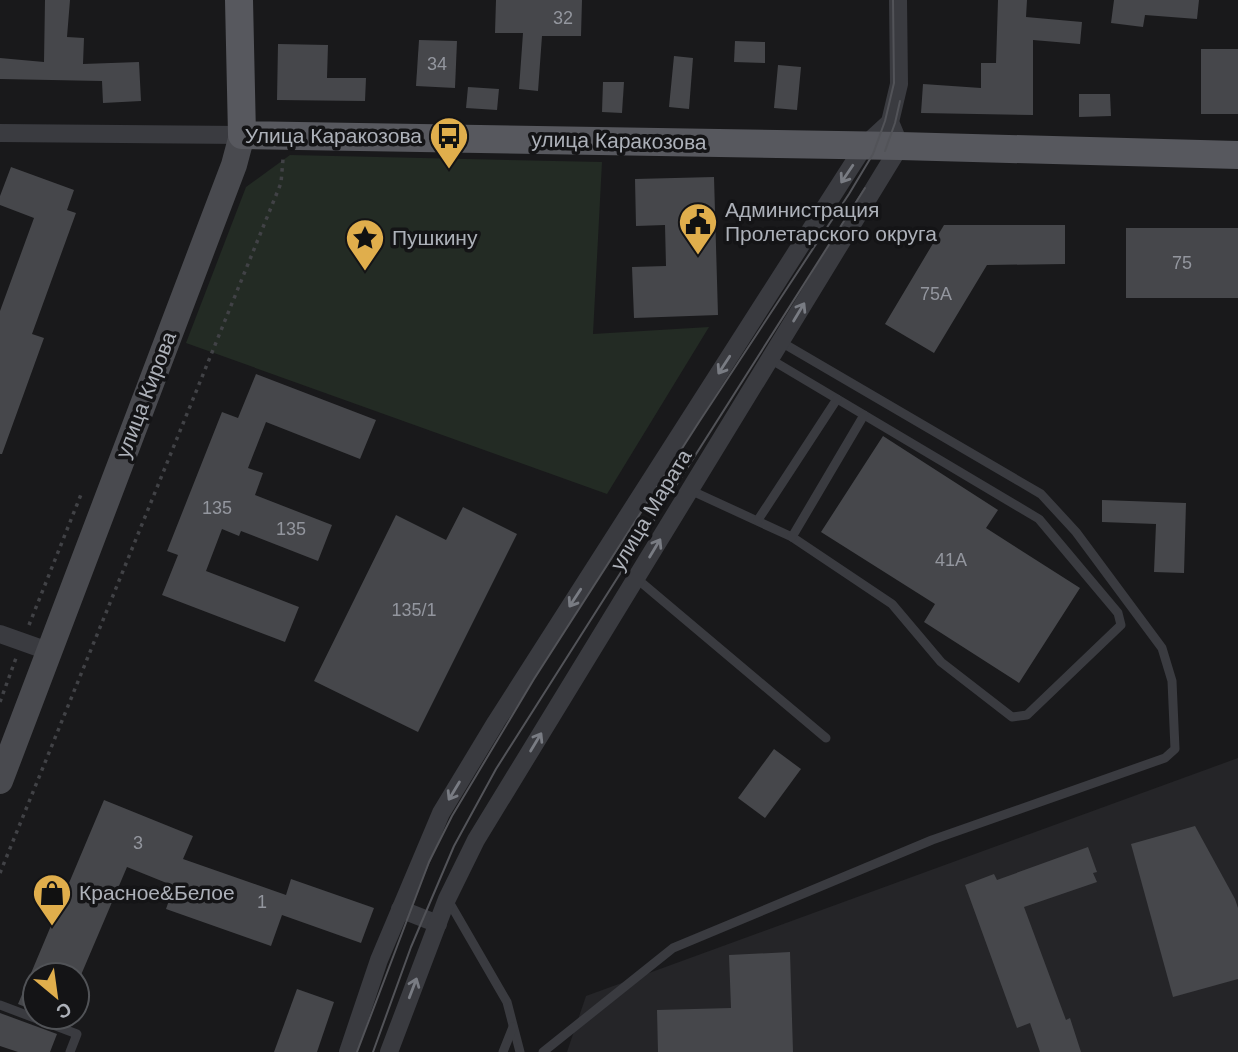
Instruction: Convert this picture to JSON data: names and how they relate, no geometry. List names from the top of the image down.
{
  "streets": {
    "main road": ["улица Каракозова", "улица Кирова"],
    "street": ["улица Марата"]
  },
  "crossings": [
    ["улица Каракозова", "улица Кирова"],
    ["улица Каракозова", "улица Марата"]
  ],
  "places": {
    "bus stop": ["Улица Каракозова"],
    "public building": ["Администрация Пролетарского округа"],
    "place": ["Пушкину"],
    "shop": ["Красное&Белое"]
  },
  "house_numbers": [
    "32",
    "34",
    "75",
    "75А",
    "135",
    "135",
    "41А",
    "135/1",
    "3",
    "1"
  ],
  "north": "bottom right"
}
